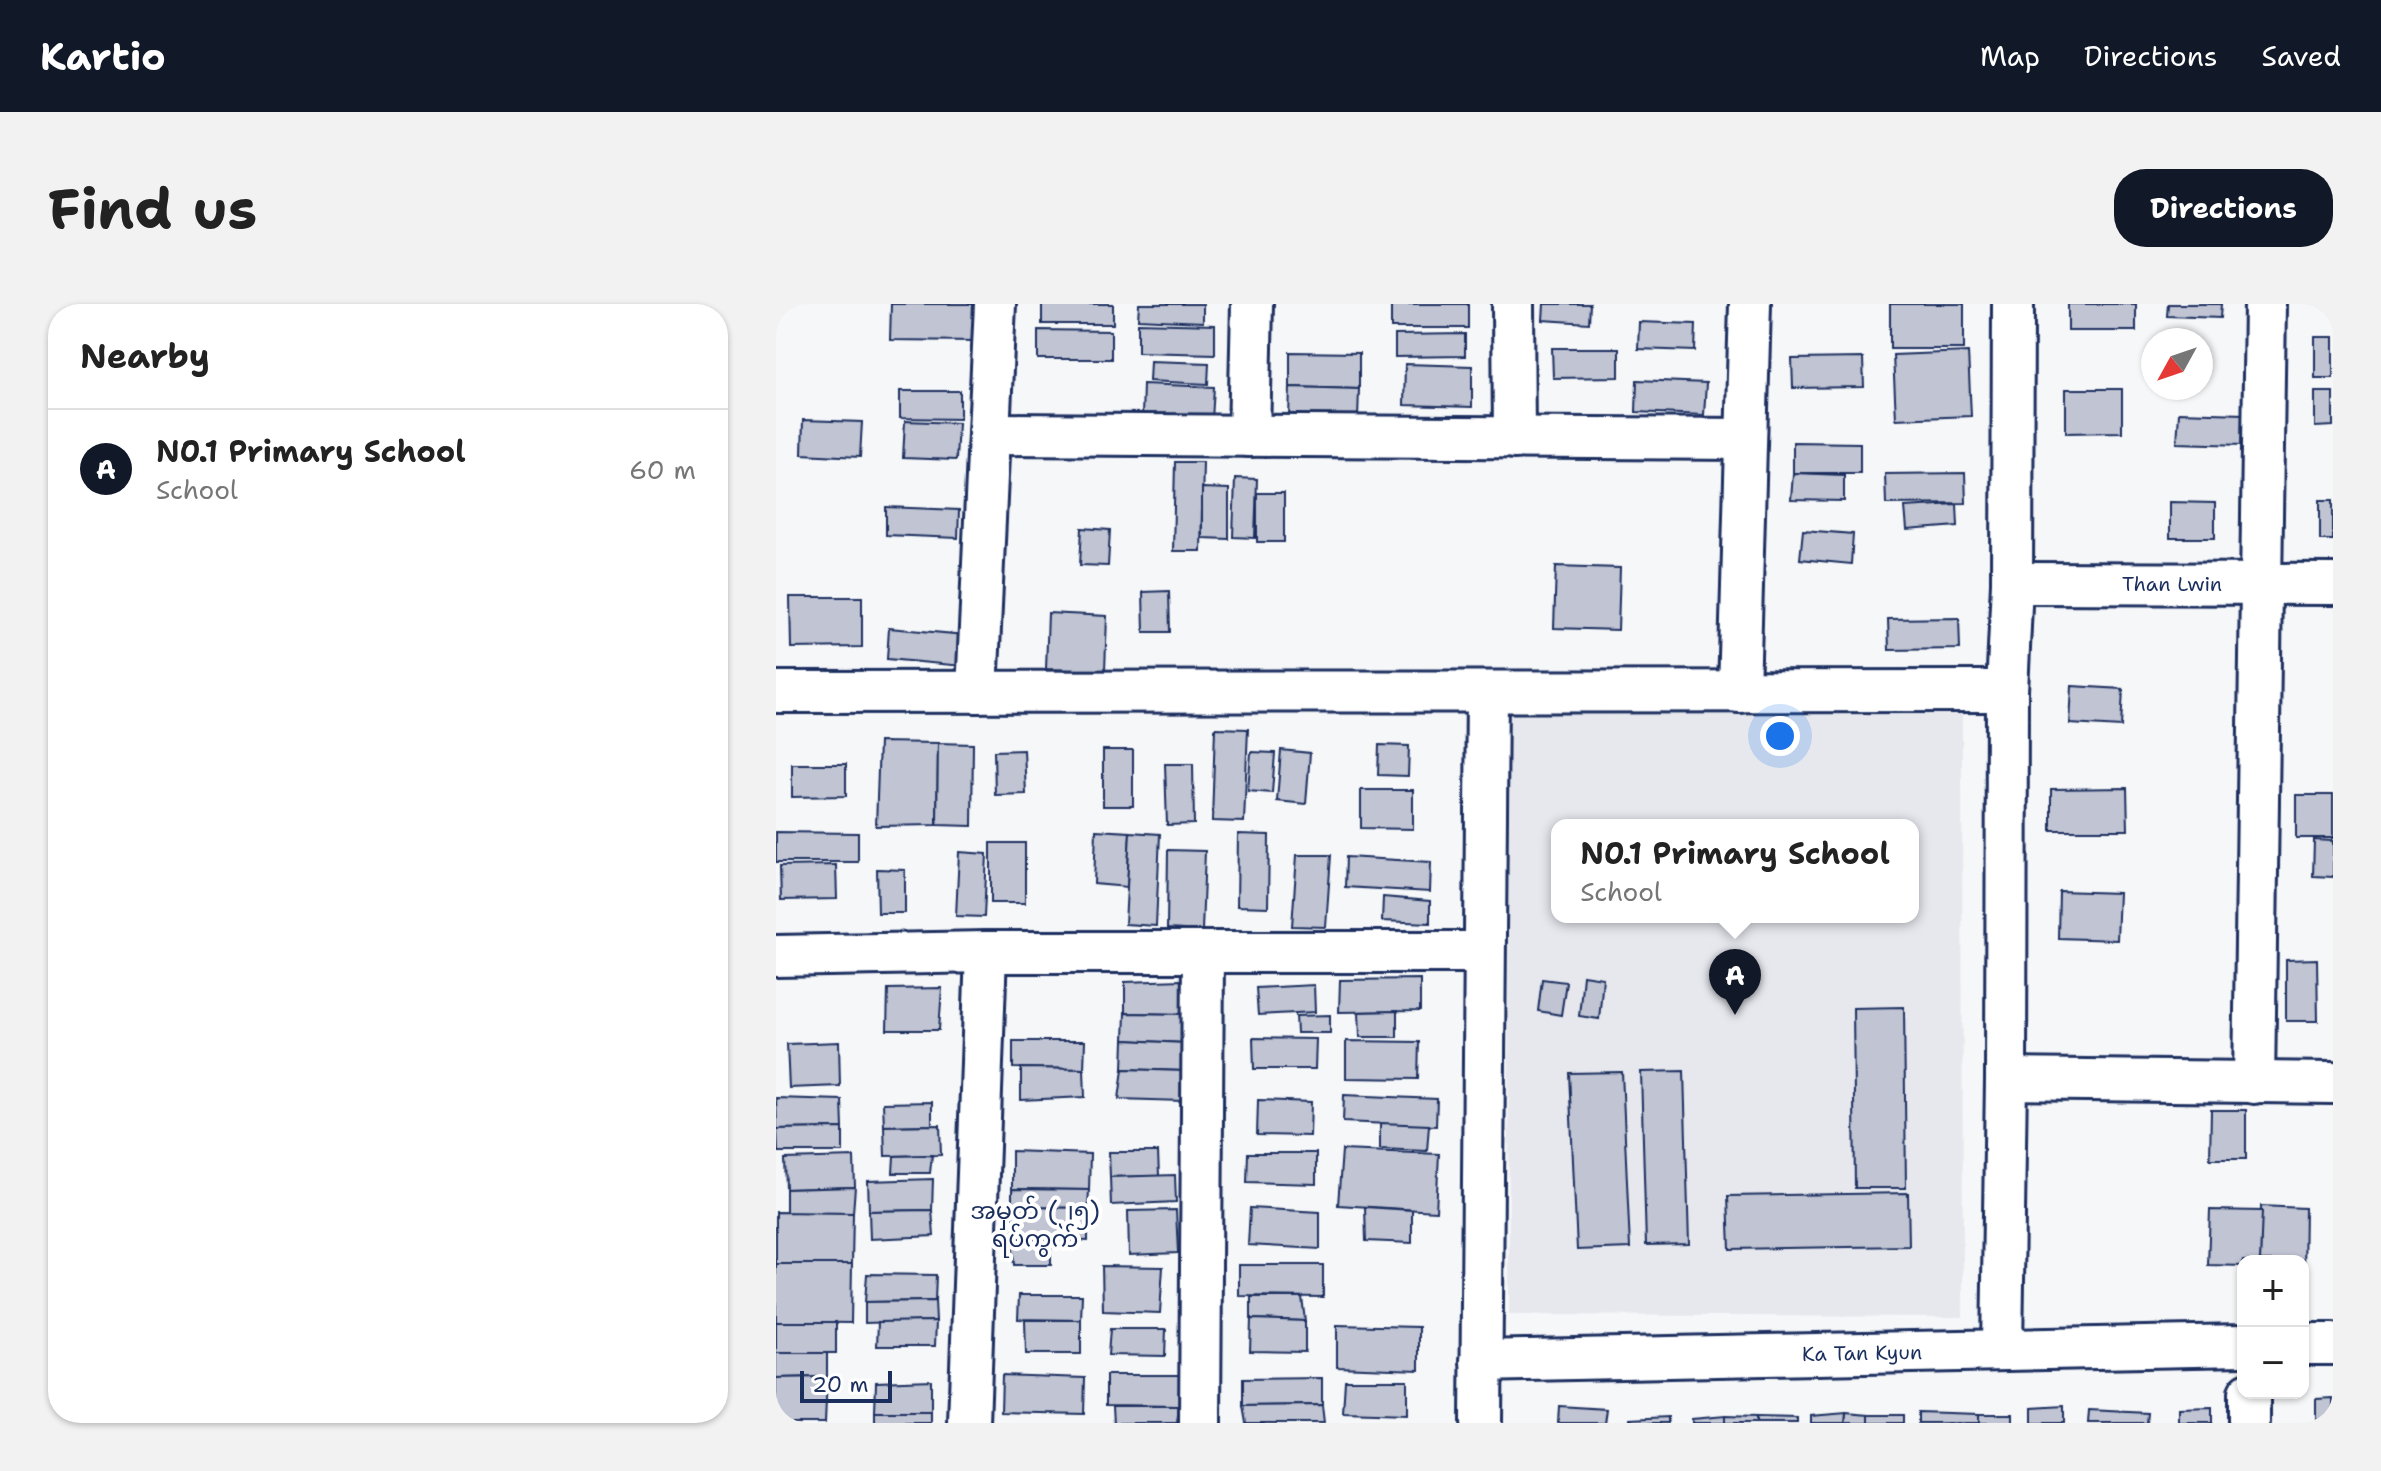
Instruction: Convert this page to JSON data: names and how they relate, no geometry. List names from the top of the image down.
{
  "streets": {
    "street": ["Than Lwin", "Ka Tan Kyun"]
  },
  "districts": ["အမှတ် (၂၅) ရပ်ကွက်"],
  "scale_bar": "20 m",
  "north": "bottom left",
  "page": {
    "header": "Kartio",
    "nav": ["Map", "Directions", "Saved"],
    "buttons": "Directions",
    "title": "Find us",
    "heading": "Nearby",
    "list": [
      {
        "mark": "A",
        "name": "N0.1 Primary School",
        "note": "School",
        "value": "60 m"
      }
    ],
    "popup": ["N0.1 Primary School", "School"],
    "pins": "A",
    "map_buttons": ["+", "−"],
    "scale": "20 m"
  }
}
